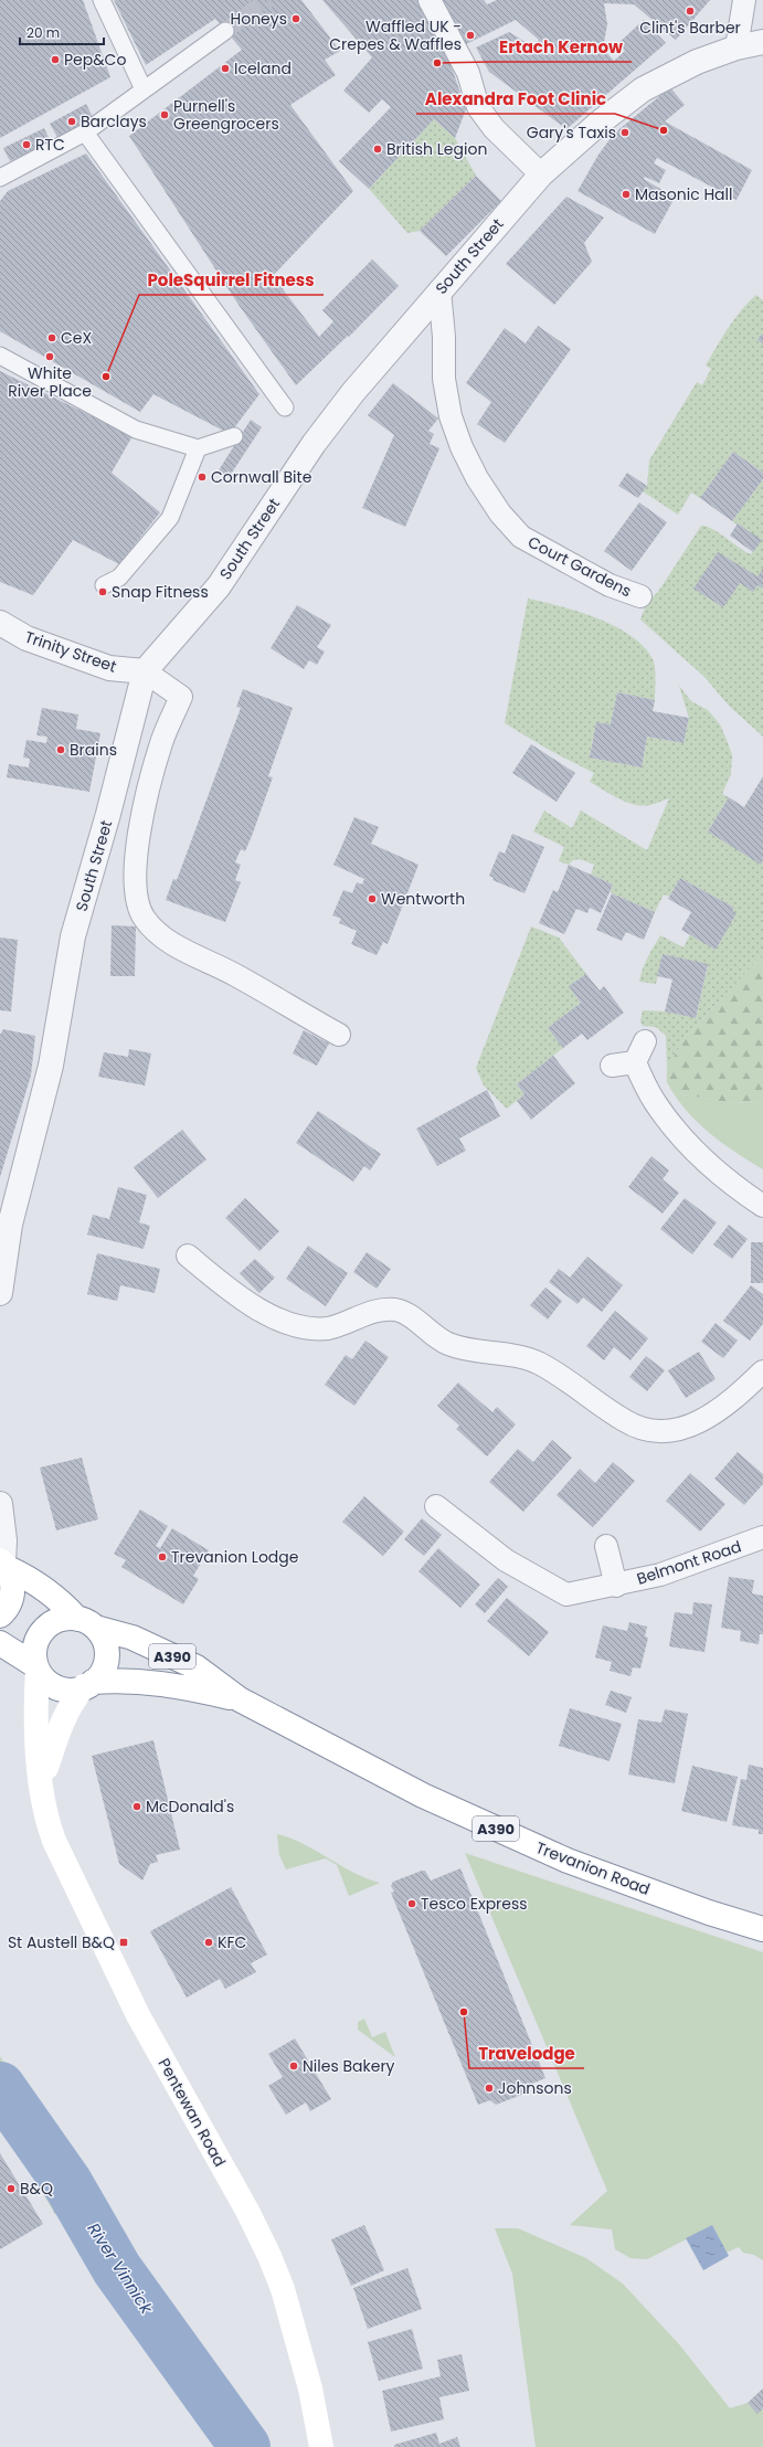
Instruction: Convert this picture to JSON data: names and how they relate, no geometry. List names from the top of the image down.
{
  "streets": {
    "main road": ["A390", "Trevanion Road", "Pentewan Road"],
    "street": [
      "South Street",
      "Court Gardens",
      "Trinity Street",
      "Belmont Road"
    ]
  },
  "crossings": [
    ["South Street", "Court Gardens"],
    ["South Street", "Trinity Street"],
    ["A390", "Trevanion Road"],
    ["A390", "Pentewan Road"]
  ],
  "water": ["River Vinnick"],
  "places": {
    "other": [
      "Clint's Barber",
      "Honeys",
      "Waffled UK - Crepes & Waffles",
      "Pep&Co",
      "Ertach Kernow",
      "Iceland",
      "Purnell's Greengrocers",
      "Barclays",
      "Alexandra Foot Clinic",
      "Gary's Taxis",
      "RTC",
      "British Legion",
      "Masonic Hall",
      "CeX",
      "White River Place",
      "PoleSquirrel Fitness",
      "Cornwall Bite",
      "Snap Fitness",
      "Brains",
      "Wentworth",
      "Trevanion Lodge",
      "McDonald's",
      "Tesco Express",
      "KFC",
      "Travelodge",
      "Niles Bakery",
      "Johnsons",
      "B&Q"
    ],
    "transit": ["St Austell B&Q"]
  },
  "scale_bar": "20 m"
}
